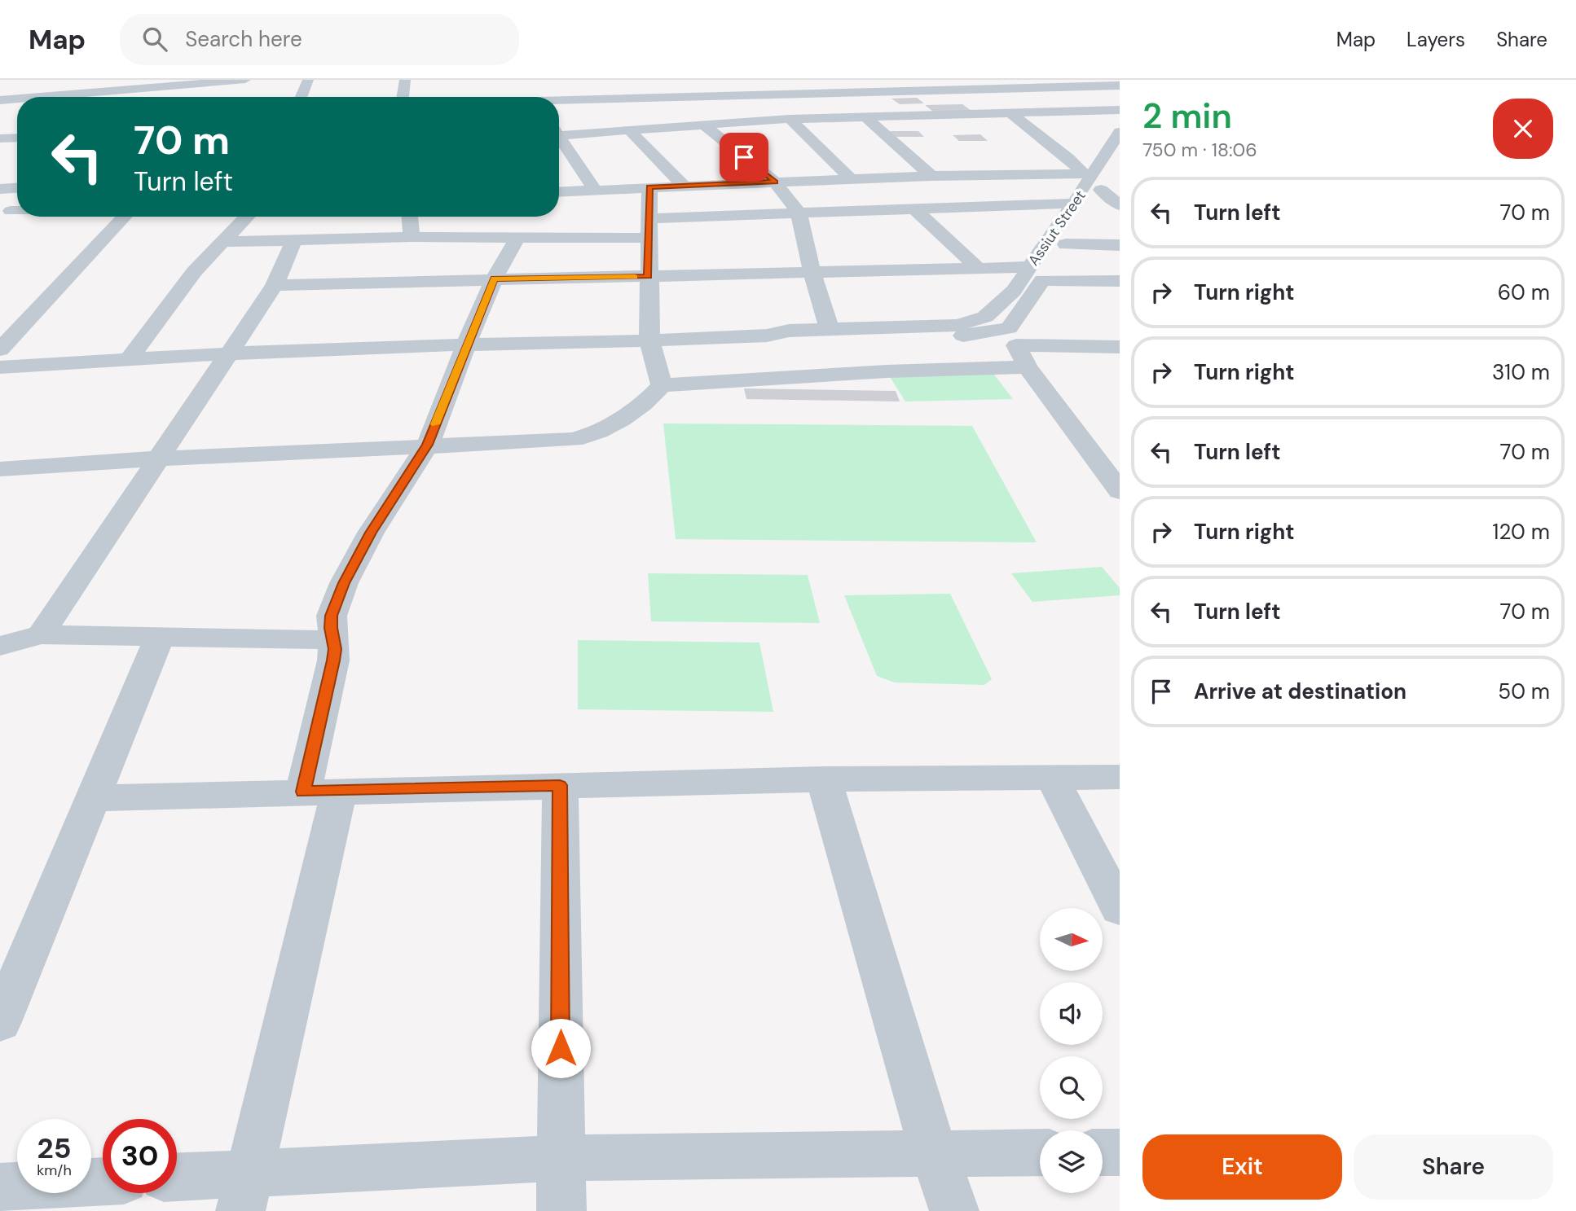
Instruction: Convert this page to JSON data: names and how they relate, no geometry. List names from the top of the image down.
{
  "streets": {
    "street": ["Assiut Street"]
  },
  "north": "right",
  "page": {
    "header": "Map",
    "search": "Search here",
    "nav": ["Map", "Layers", "Share"],
    "heading": ["2 min", "750 m · 18:06"],
    "turn": ["70 m", "Turn left"],
    "list": [
      {
        "name": "Turn left",
        "value": "70 m"
      },
      {
        "name": "Turn right",
        "value": "60 m"
      },
      {
        "name": "Turn right",
        "value": "310 m"
      },
      {
        "name": "Turn left",
        "value": "70 m"
      },
      {
        "name": "Turn right",
        "value": "120 m"
      },
      {
        "name": "Turn left",
        "value": "70 m"
      },
      {
        "name": "Arrive at destination",
        "value": "50 m"
      }
    ],
    "speed": "25 km/h",
    "limit": "30",
    "buttons": ["Exit", "Share"]
  }
}
